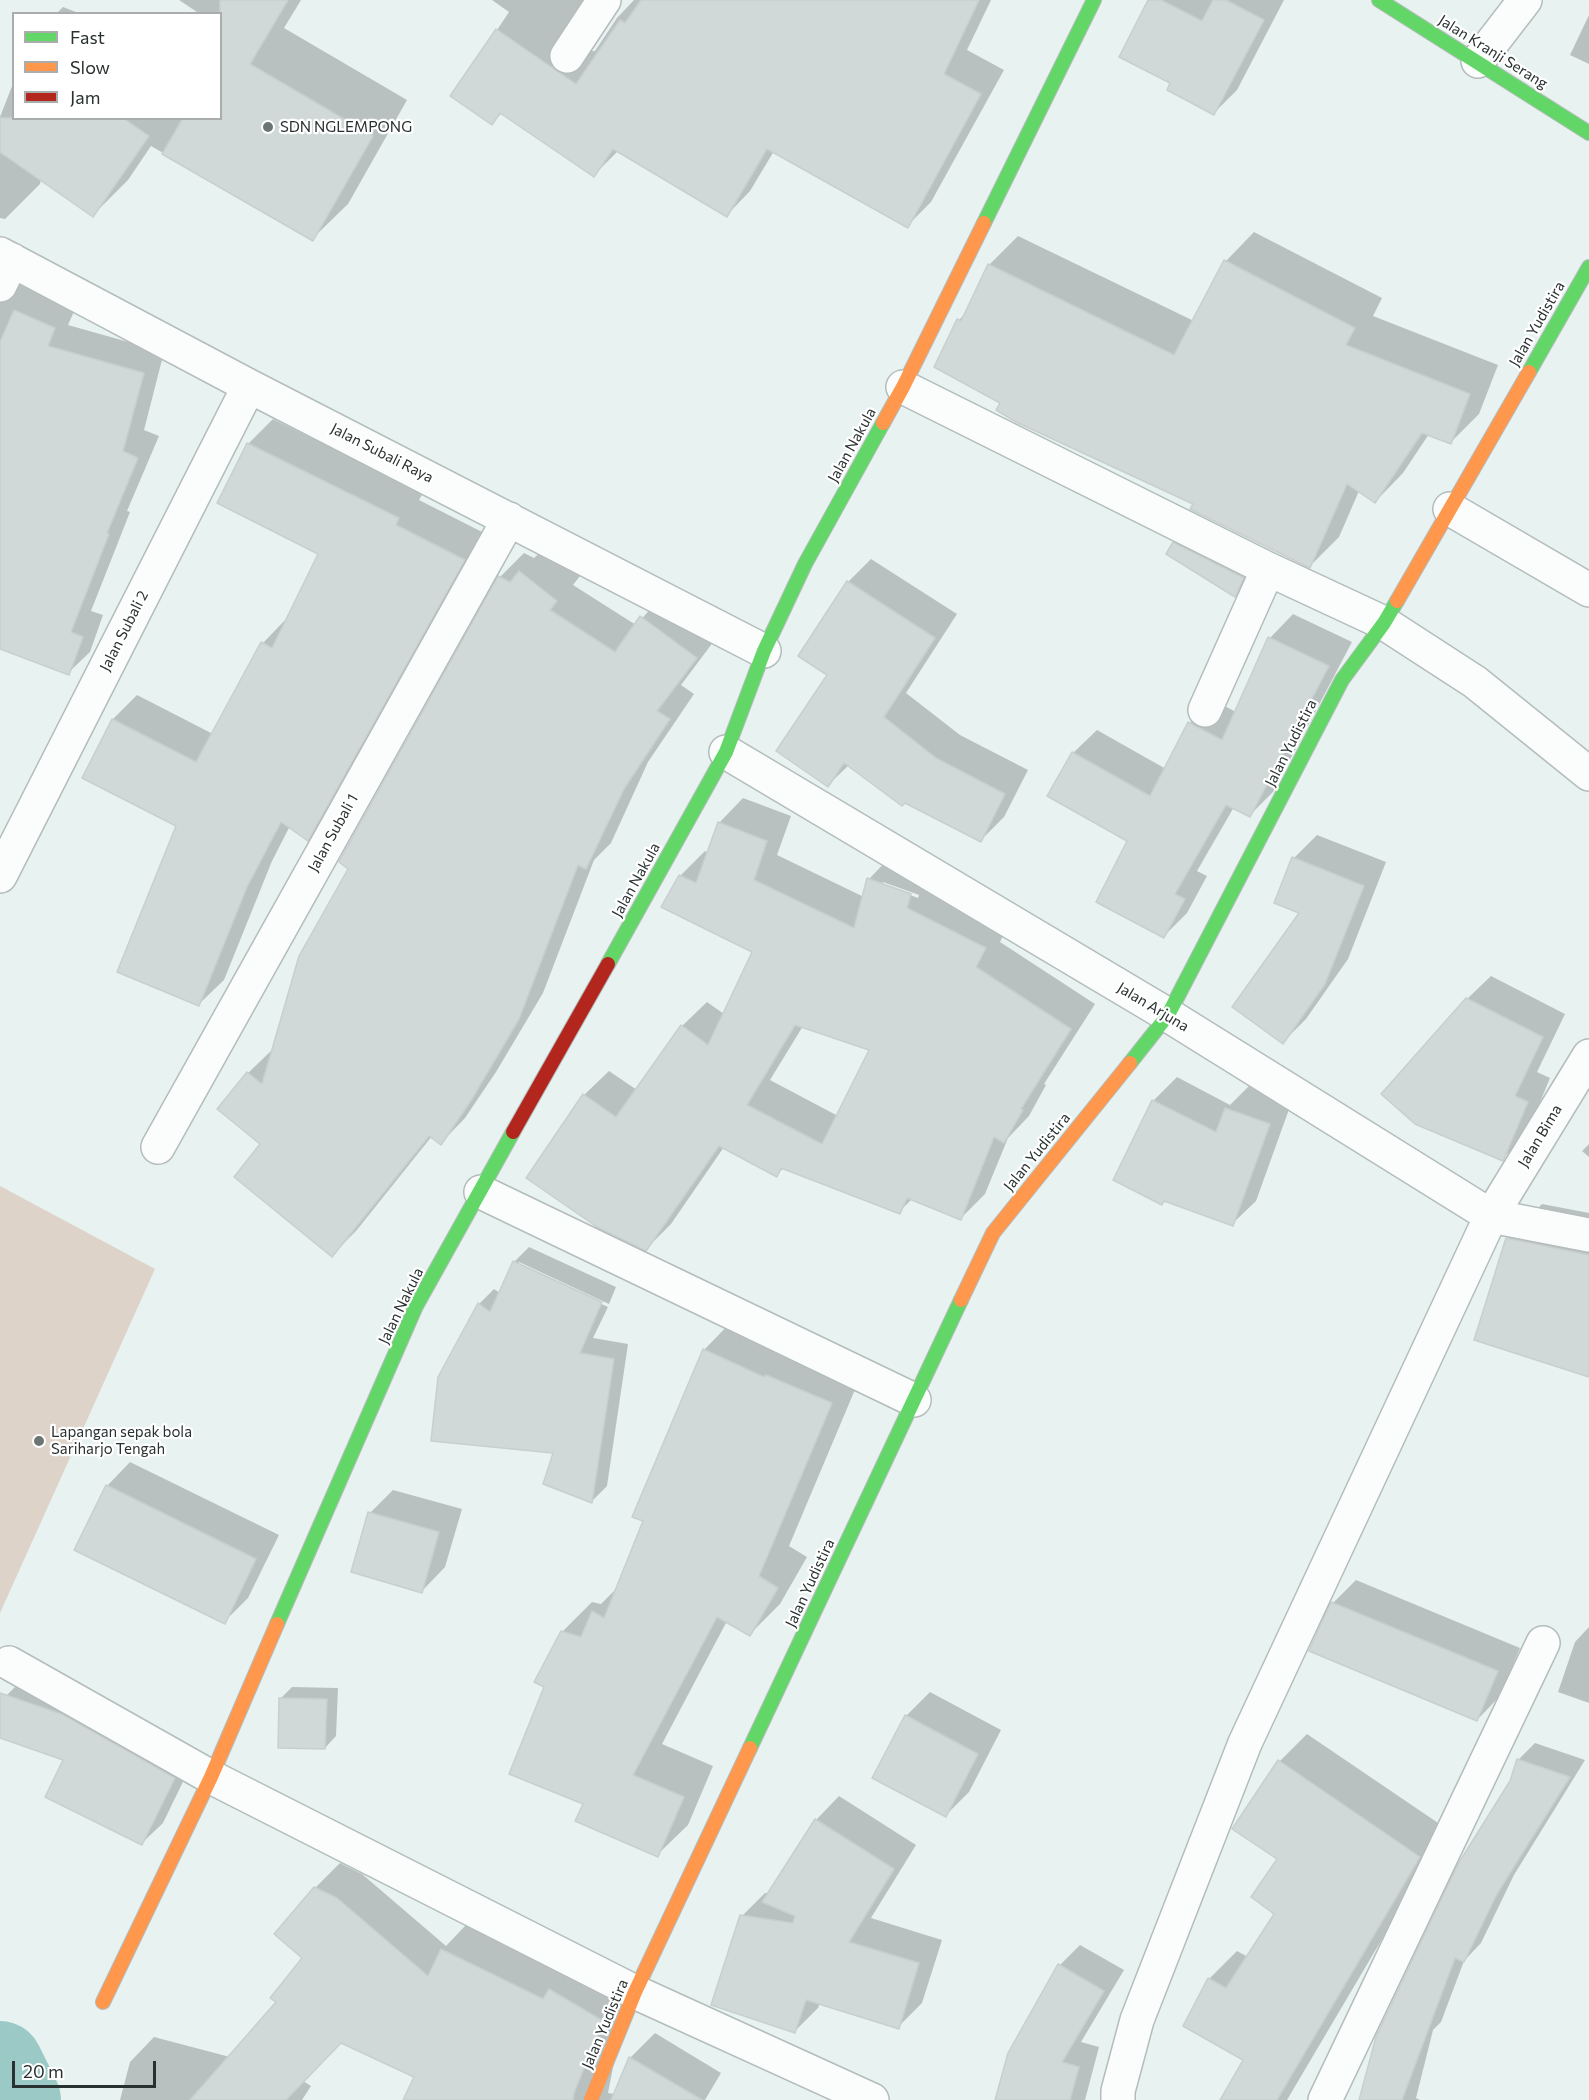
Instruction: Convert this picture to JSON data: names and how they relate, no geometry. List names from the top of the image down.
{
  "streets": {
    "street": [
      "Jalan Kranji Serang",
      "Jalan Yudistira",
      "Jalan Nakula",
      "Jalan Subali Raya",
      "Jalan Subali 2",
      "Jalan Subali 1",
      "Jalan Arjuna",
      "Jalan Bima"
    ]
  },
  "crossings": [
    ["Jalan Yudistira", "Jalan Arjuna"],
    ["Jalan Nakula", "Jalan Subali Raya"],
    ["Jalan Nakula", "Jalan Arjuna"],
    ["Jalan Subali Raya", "Jalan Subali 2"],
    ["Jalan Subali Raya", "Jalan Subali 1"],
    ["Jalan Arjuna", "Jalan Bima"]
  ],
  "places": ["SDN NGLEMPONG", "Lapangan sepak bola Sariharjo Tengah"],
  "legend": ["Fast", "Slow", "Jam"],
  "scale_bar": "20 m"
}
